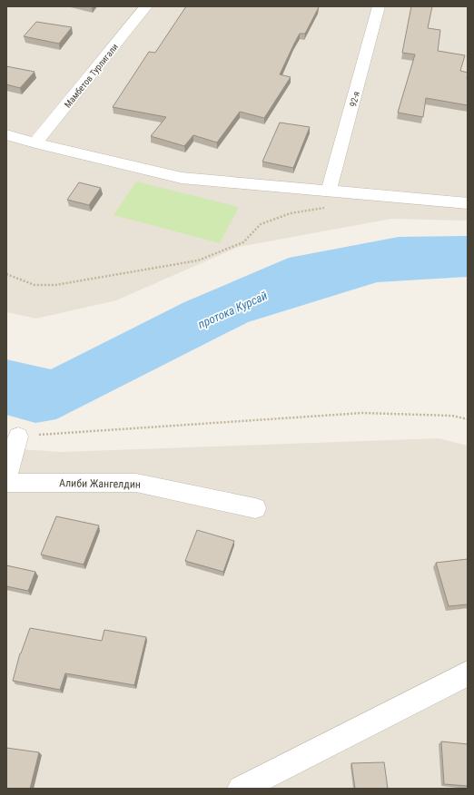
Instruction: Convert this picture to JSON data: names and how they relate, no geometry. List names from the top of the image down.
{
  "streets": {
    "street": ["Мамбетов Турлигали", "92-я", "Алиби Жангелдин"]
  },
  "water": ["протока Курсай"]
}
